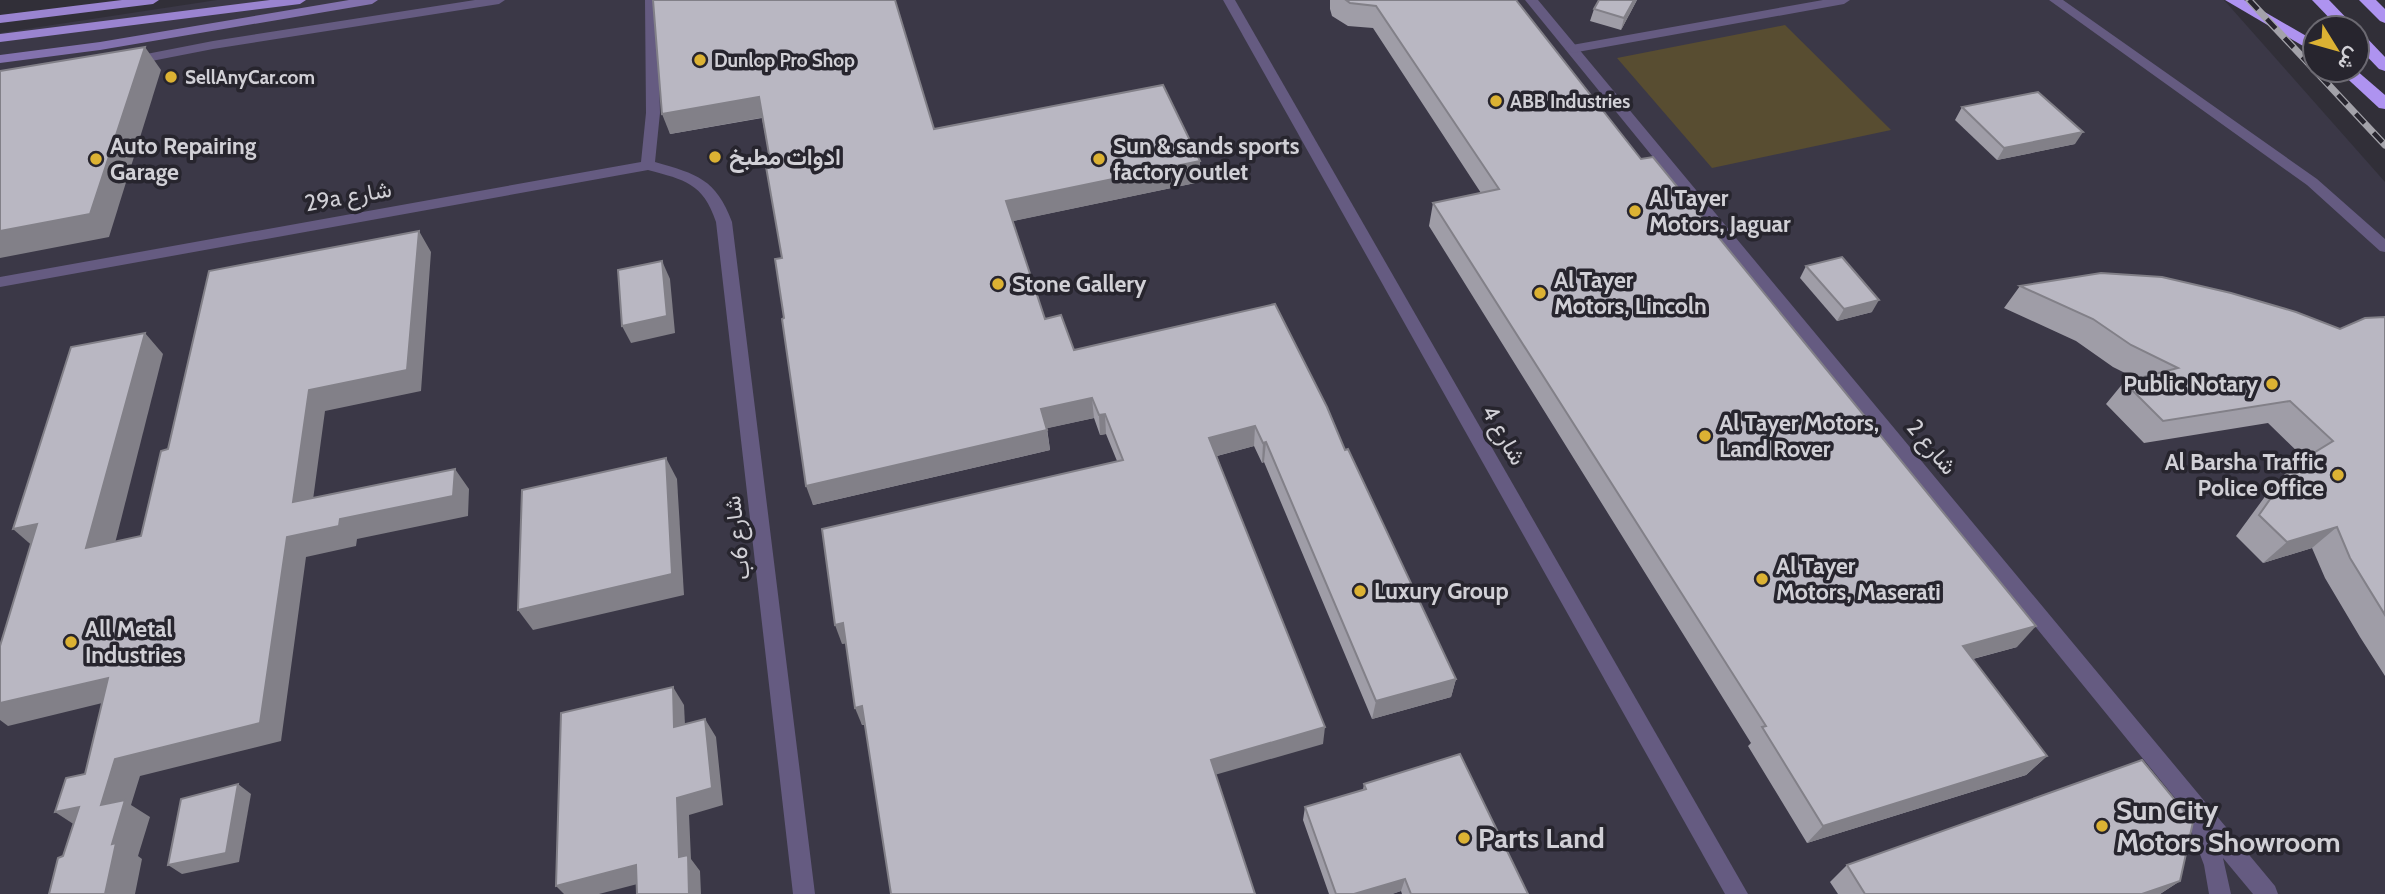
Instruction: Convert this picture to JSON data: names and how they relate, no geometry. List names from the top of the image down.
{
  "streets": {
    "street": [
      "29a شارع",
      "شارع 4",
      "شارع 2",
      "شارع 6ب"
    ]
  },
  "crossings": [
    ["29a شارع", "شارع 6ب"]
  ],
  "places": [
    "Dunlop Pro Shop",
    "SellAnyCar.com",
    "ABB Industries",
    "ادوات مطبخ",
    "Auto Repairing Garage",
    "Sun & sands sports factory outlet",
    "Al Tayer Motors, Jaguar",
    "Stone Gallery",
    "Al Tayer Motors, Lincoln",
    "Public Notary",
    "Al Tayer Motors, Land Rover",
    "Al Barsha Traffic Police Office",
    "Al Tayer Motors, Maserati",
    "Luxury Group",
    "All Metal Industries",
    "Sun City Motors Showroom",
    "Parts Land"
  ],
  "north": "bottom right"
}
